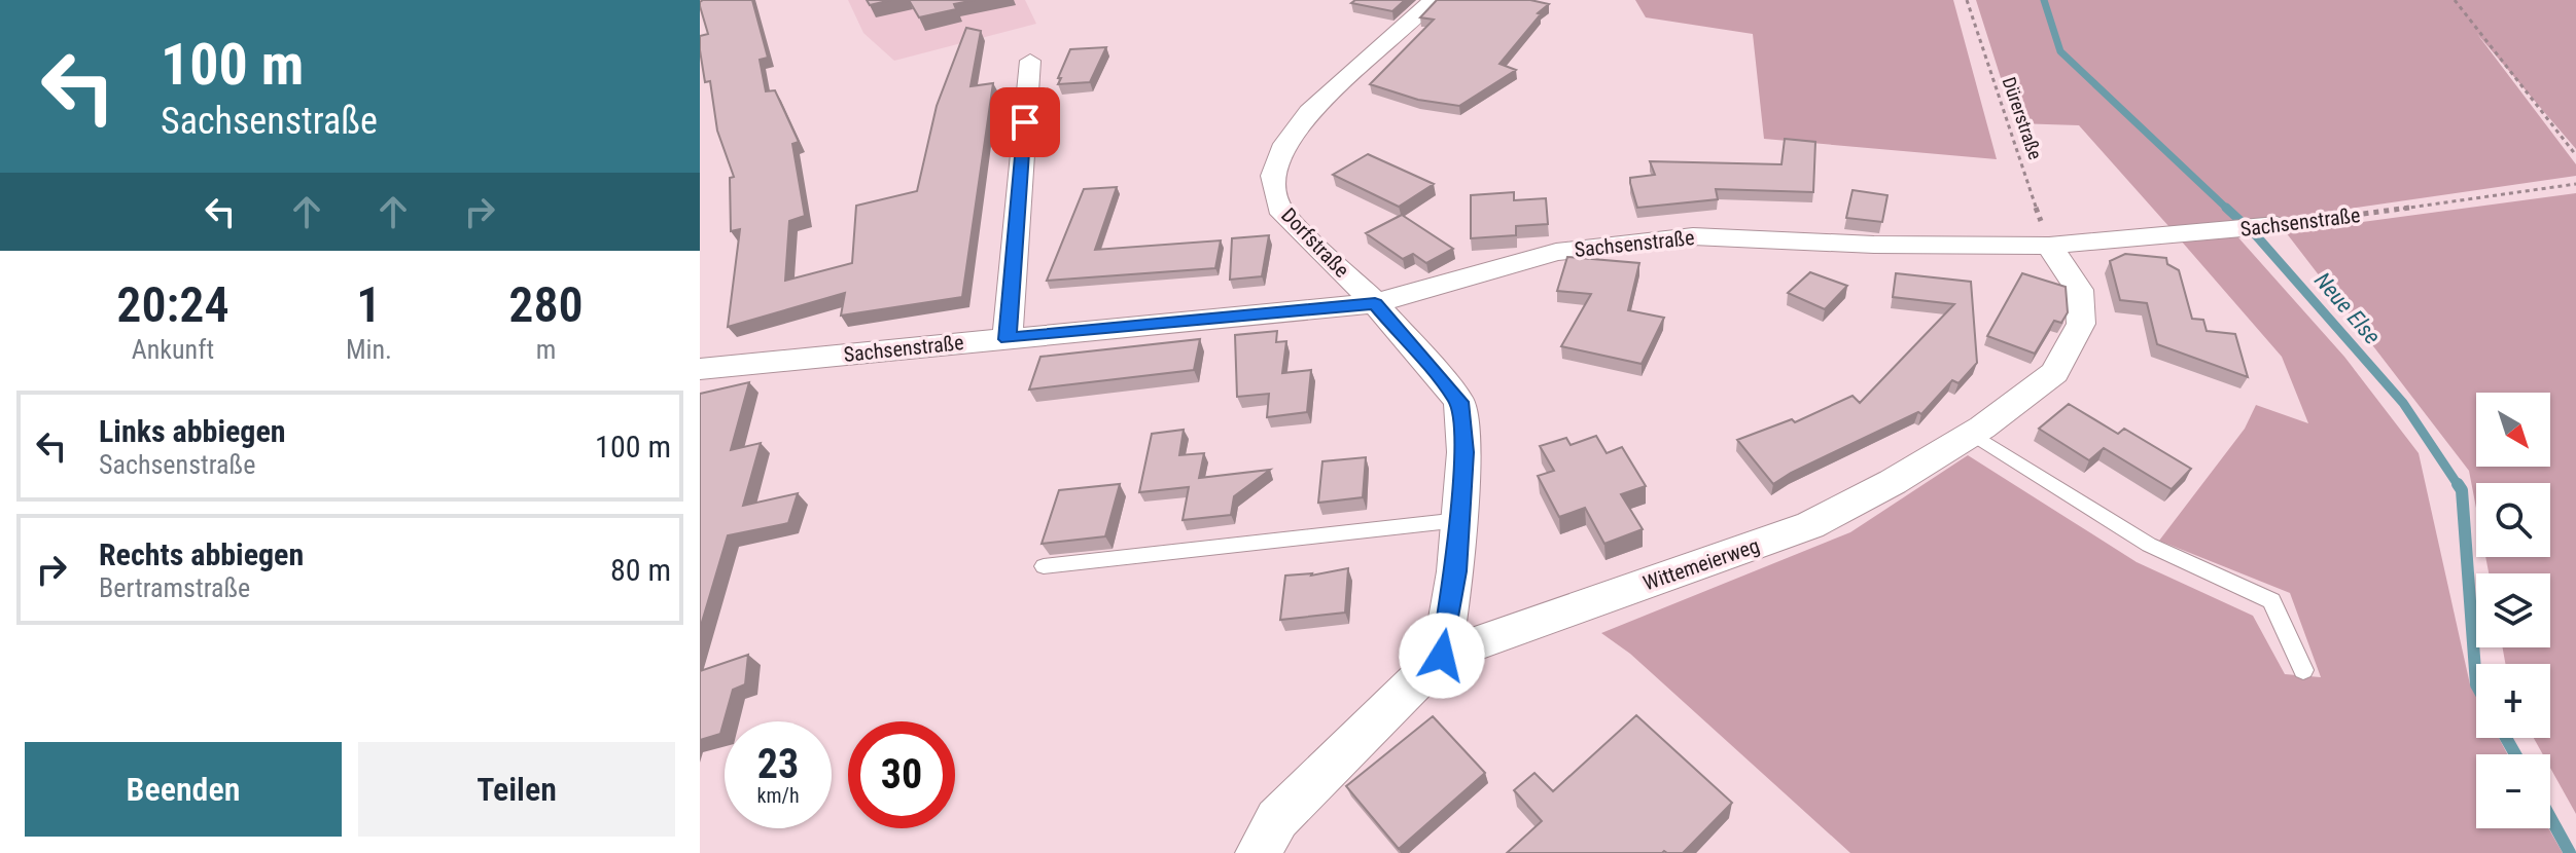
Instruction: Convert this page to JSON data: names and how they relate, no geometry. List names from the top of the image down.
{
  "streets": {
    "street": ["Sachsenstraße", "Dorfstraße", "Wittemeierweg"],
    "path": ["Dürerstraße"]
  },
  "crossings": [
    ["Dürerstraße", "Sachsenstraße"],
    ["Dürerstraße", "Wittemeierweg"],
    ["Sachsenstraße", "Dorfstraße"],
    ["Sachsenstraße", "Wittemeierweg"],
    ["Dorfstraße", "Wittemeierweg"]
  ],
  "water": ["Neue Else"],
  "north": "bottom right",
  "page": {
    "turn": ["100 m", "Sachsenstraße"],
    "eta": [
      "20:24",
      "Ankunft",
      "1",
      "Min.",
      "280",
      "m"
    ],
    "list": [
      {
        "name": "Links abbiegen",
        "note": "Sachsenstraße",
        "value": "100 m"
      },
      {
        "name": "Rechts abbiegen",
        "note": "Bertramstraße",
        "value": "80 m"
      }
    ],
    "map_buttons": ["+", "−"],
    "speed": "23 km/h",
    "limit": "30",
    "buttons": ["Beenden", "Teilen"]
  }
}
